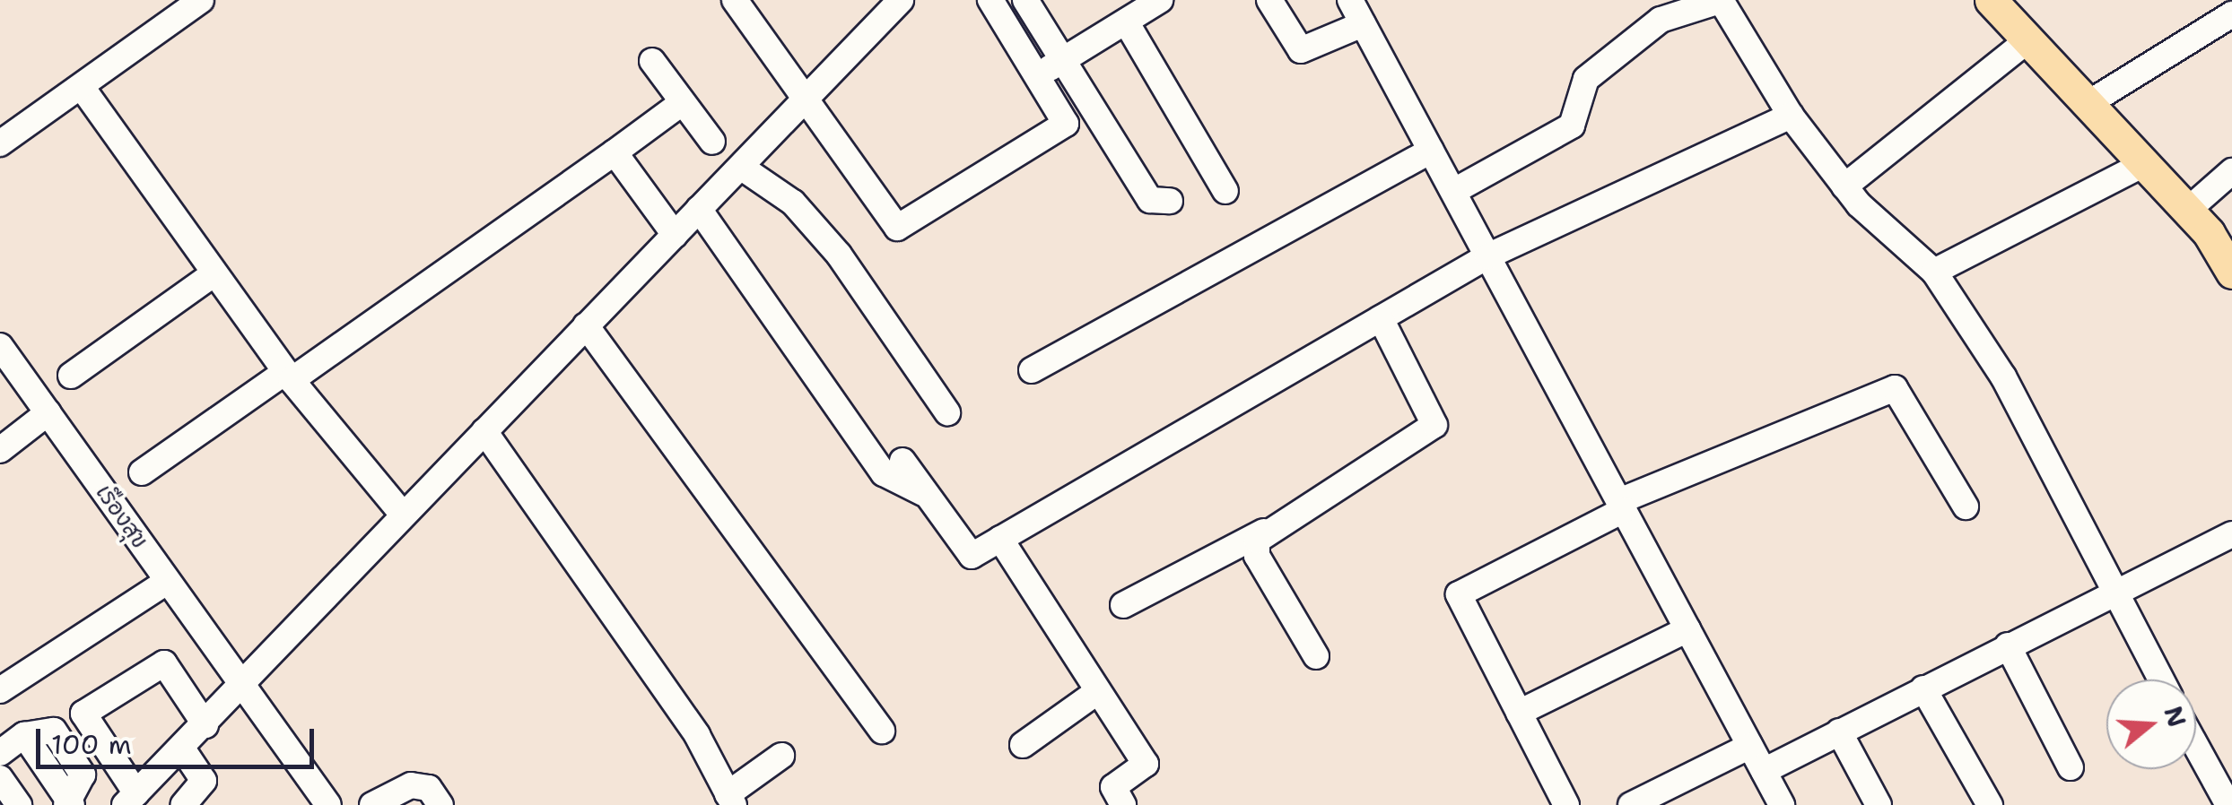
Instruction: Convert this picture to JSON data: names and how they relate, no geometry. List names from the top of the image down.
{
  "streets": {
    "street": ["เรืองสุข"]
  },
  "scale_bar": "100 m",
  "north": "right"
}
